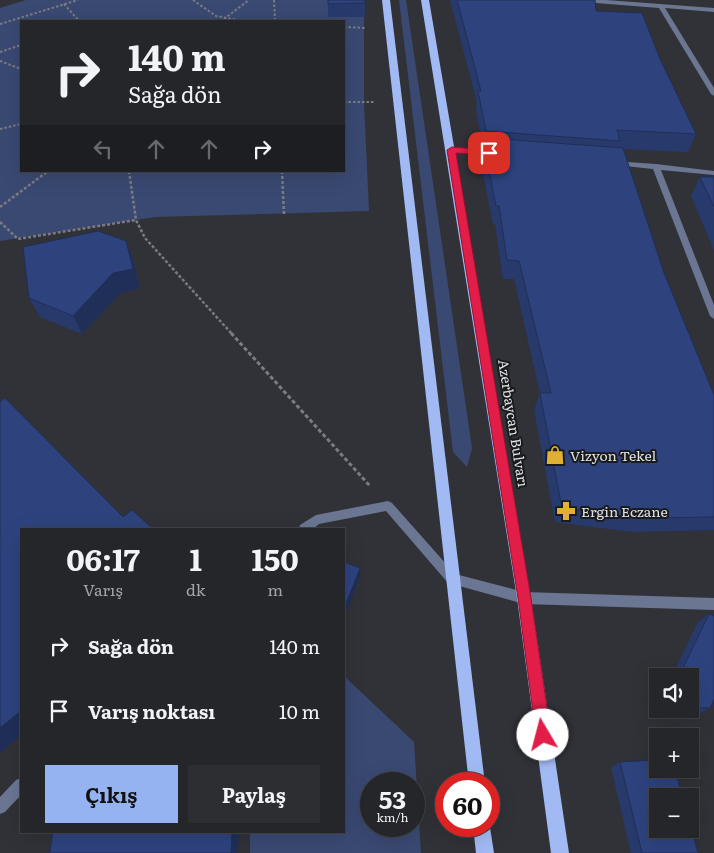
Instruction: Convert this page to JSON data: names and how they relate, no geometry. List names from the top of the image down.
{
  "streets": {
    "main road": ["Azerbaycan Bulvarı"]
  },
  "places": {
    "shop": ["Vizyon Tekel"],
    "pharmacy": ["Ergin Eczane"]
  },
  "page": {
    "turn": ["140 m", "Sağa dön"],
    "eta": [
      "06:17",
      "Varış",
      "1",
      "dk",
      "150",
      "m"
    ],
    "list": [
      {
        "name": "Sağa dön",
        "value": "140 m"
      },
      {
        "name": "Varış noktası",
        "value": "10 m"
      }
    ],
    "map_buttons": ["+", "−"],
    "buttons": ["Çıkış", "Paylaş"],
    "speed": "53 km/h",
    "limit": "60"
  }
}
